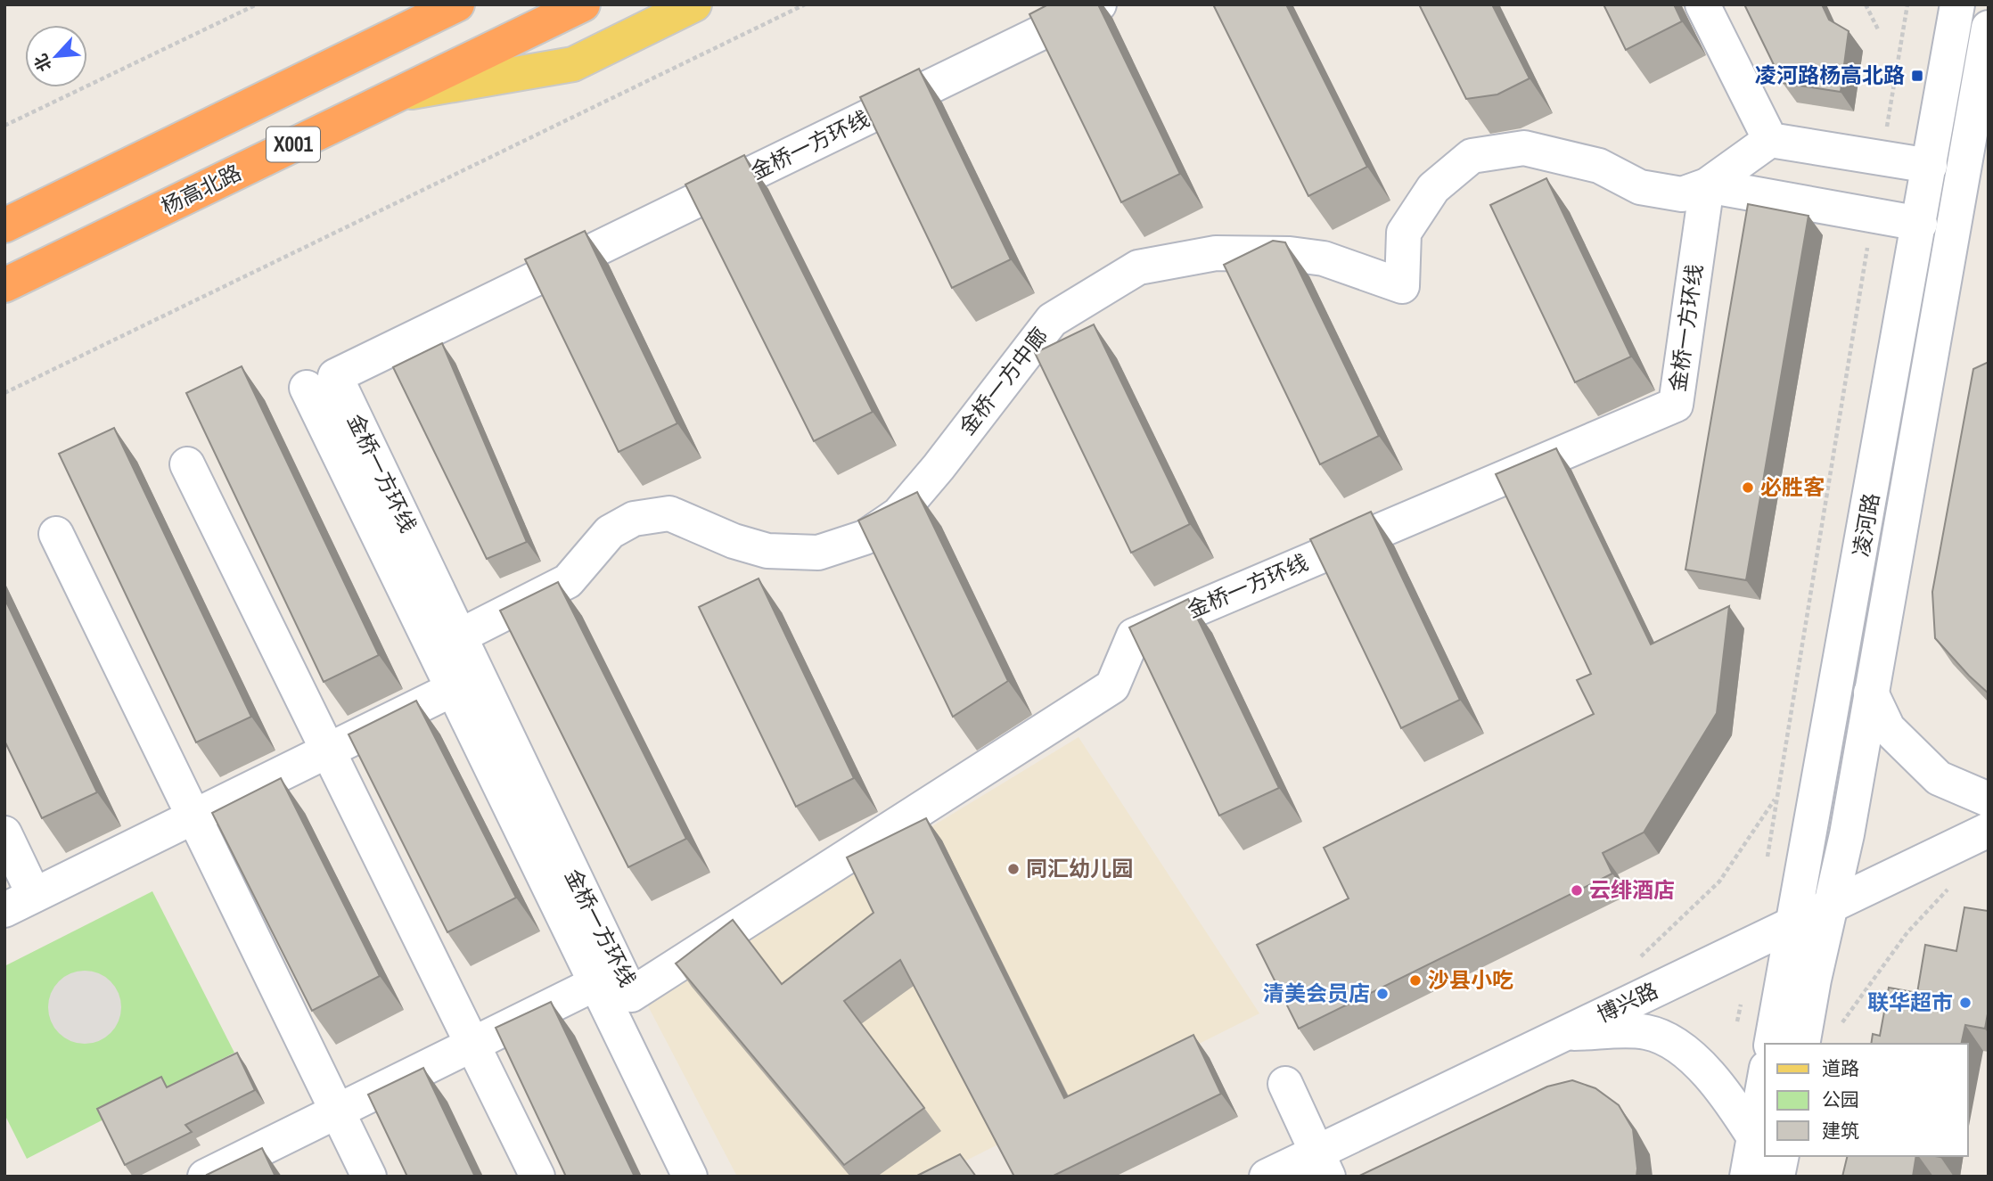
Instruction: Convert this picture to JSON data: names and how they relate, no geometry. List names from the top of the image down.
{
  "streets": {
    "highway": ["X001", "杨高北路"],
    "street": [
      "金桥一方环线",
      "金桥一方中廊",
      "凌河路",
      "博兴路"
    ]
  },
  "crossings": [
    ["金桥一方环线", "金桥一方中廊"],
    ["凌河路", "博兴路"]
  ],
  "places": {
    "transit": ["凌河路杨高北路"],
    "other": [
      "必胜客",
      "同汇幼儿园",
      "云绯酒店",
      "沙县小吃",
      "清美会员店",
      "联华超市"
    ]
  },
  "legend": ["道路", "公园", "建筑"],
  "north": "bottom left"
}
